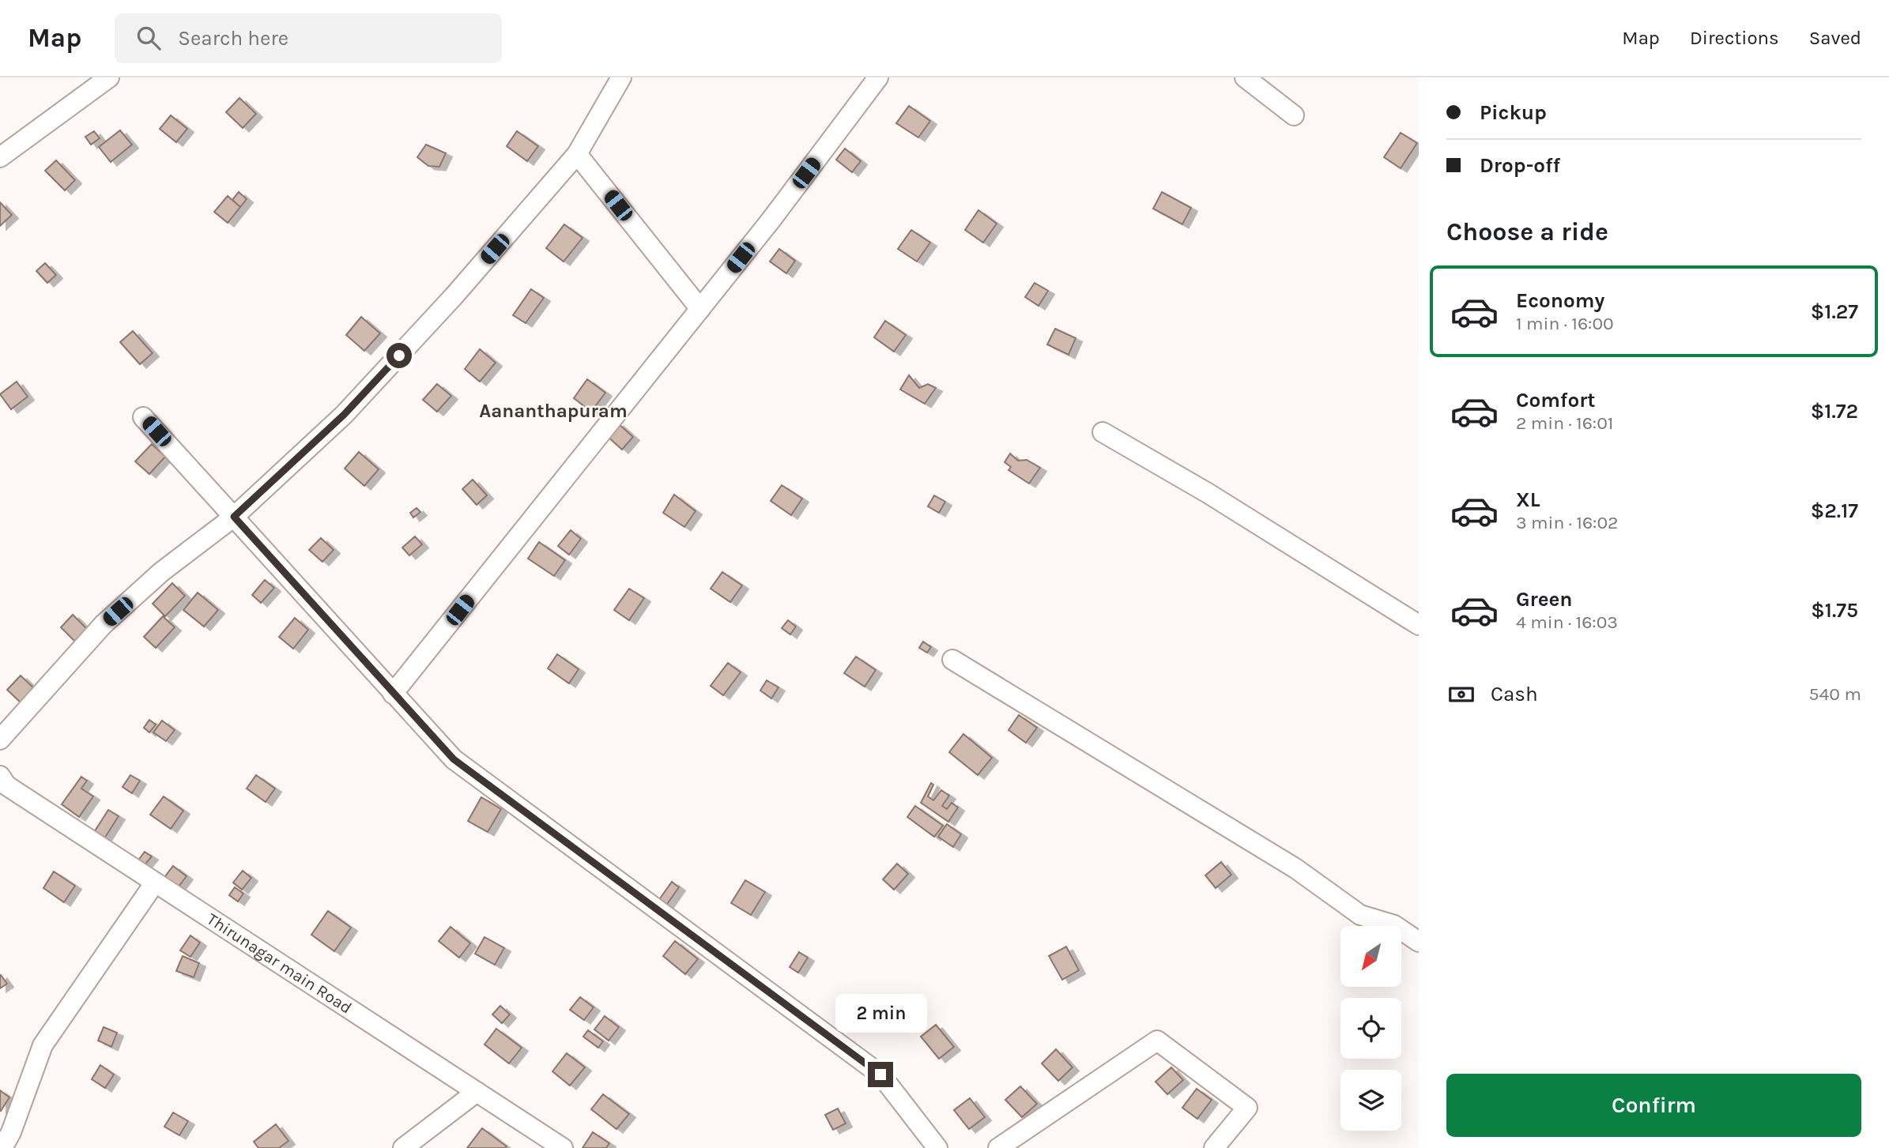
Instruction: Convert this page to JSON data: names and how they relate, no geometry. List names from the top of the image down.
{
  "streets": {
    "street": ["Thirunagar main Road"]
  },
  "districts": ["Aananthapuram"],
  "north": "bottom left",
  "page": {
    "header": "Map",
    "search": "Search here",
    "nav": ["Map", "Directions", "Saved"],
    "banner": ["Pickup", "Drop-off"],
    "heading": "Choose a ride",
    "list": [
      {
        "name": "Economy",
        "note": "1 min · 16:00",
        "value": "$1.27"
      },
      {
        "name": "Comfort",
        "note": "2 min · 16:01",
        "value": "$1.72"
      },
      {
        "name": "XL",
        "note": "3 min · 16:02",
        "value": "$2.17"
      },
      {
        "name": "Green",
        "note": "4 min · 16:03",
        "value": "$1.75"
      }
    ],
    "pay": ["Cash", "540 m"],
    "bubble": "2 min",
    "buttons": "Confirm"
  }
}
